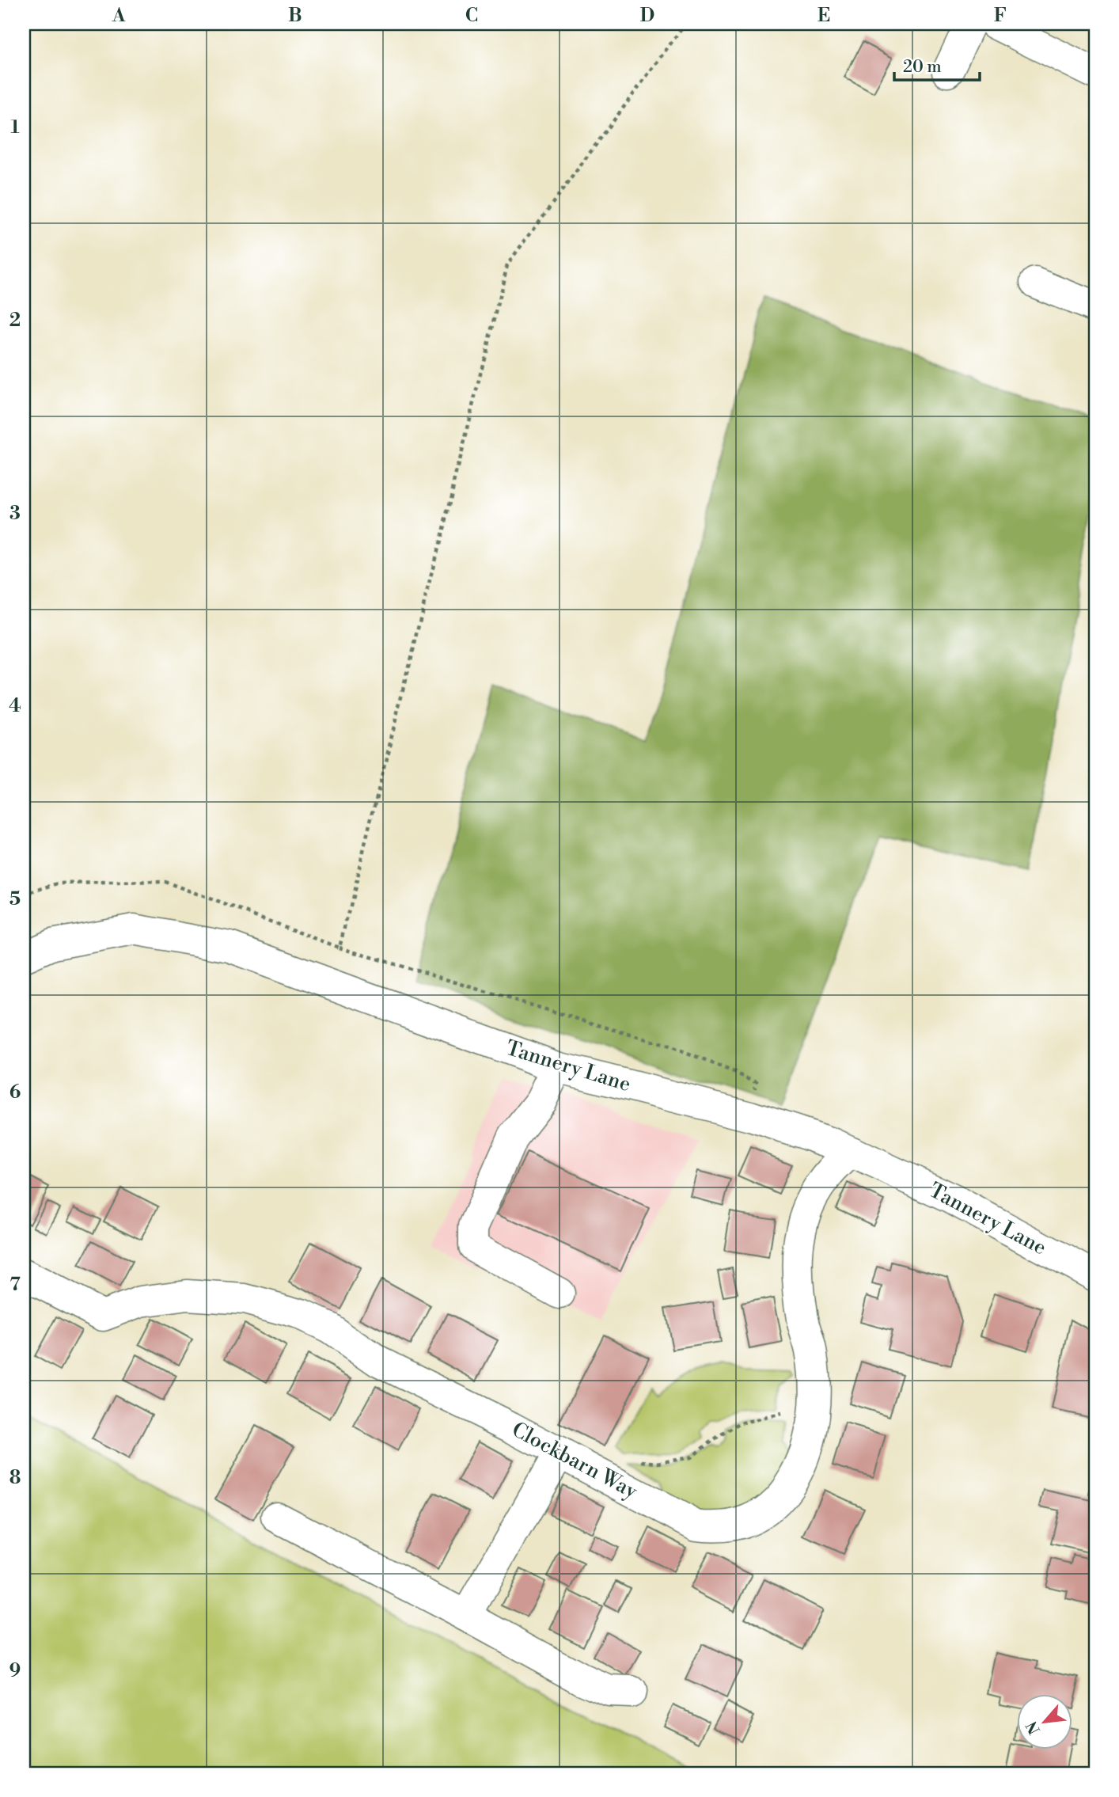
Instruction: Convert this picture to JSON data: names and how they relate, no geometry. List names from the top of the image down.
{
  "streets": {
    "street": ["Tannery Lane", "Clockbarn Way"]
  },
  "crossings": [
    ["Tannery Lane", "Clockbarn Way"]
  ],
  "scale_bar": "20 m",
  "north": "bottom left",
  "grid": {
    "columns": [
      "A",
      "B",
      "C",
      "D",
      "E",
      "F"
    ],
    "rows": [
      "1",
      "2",
      "3",
      "4",
      "5",
      "6",
      "7",
      "8",
      "9"
    ]
  }
}
